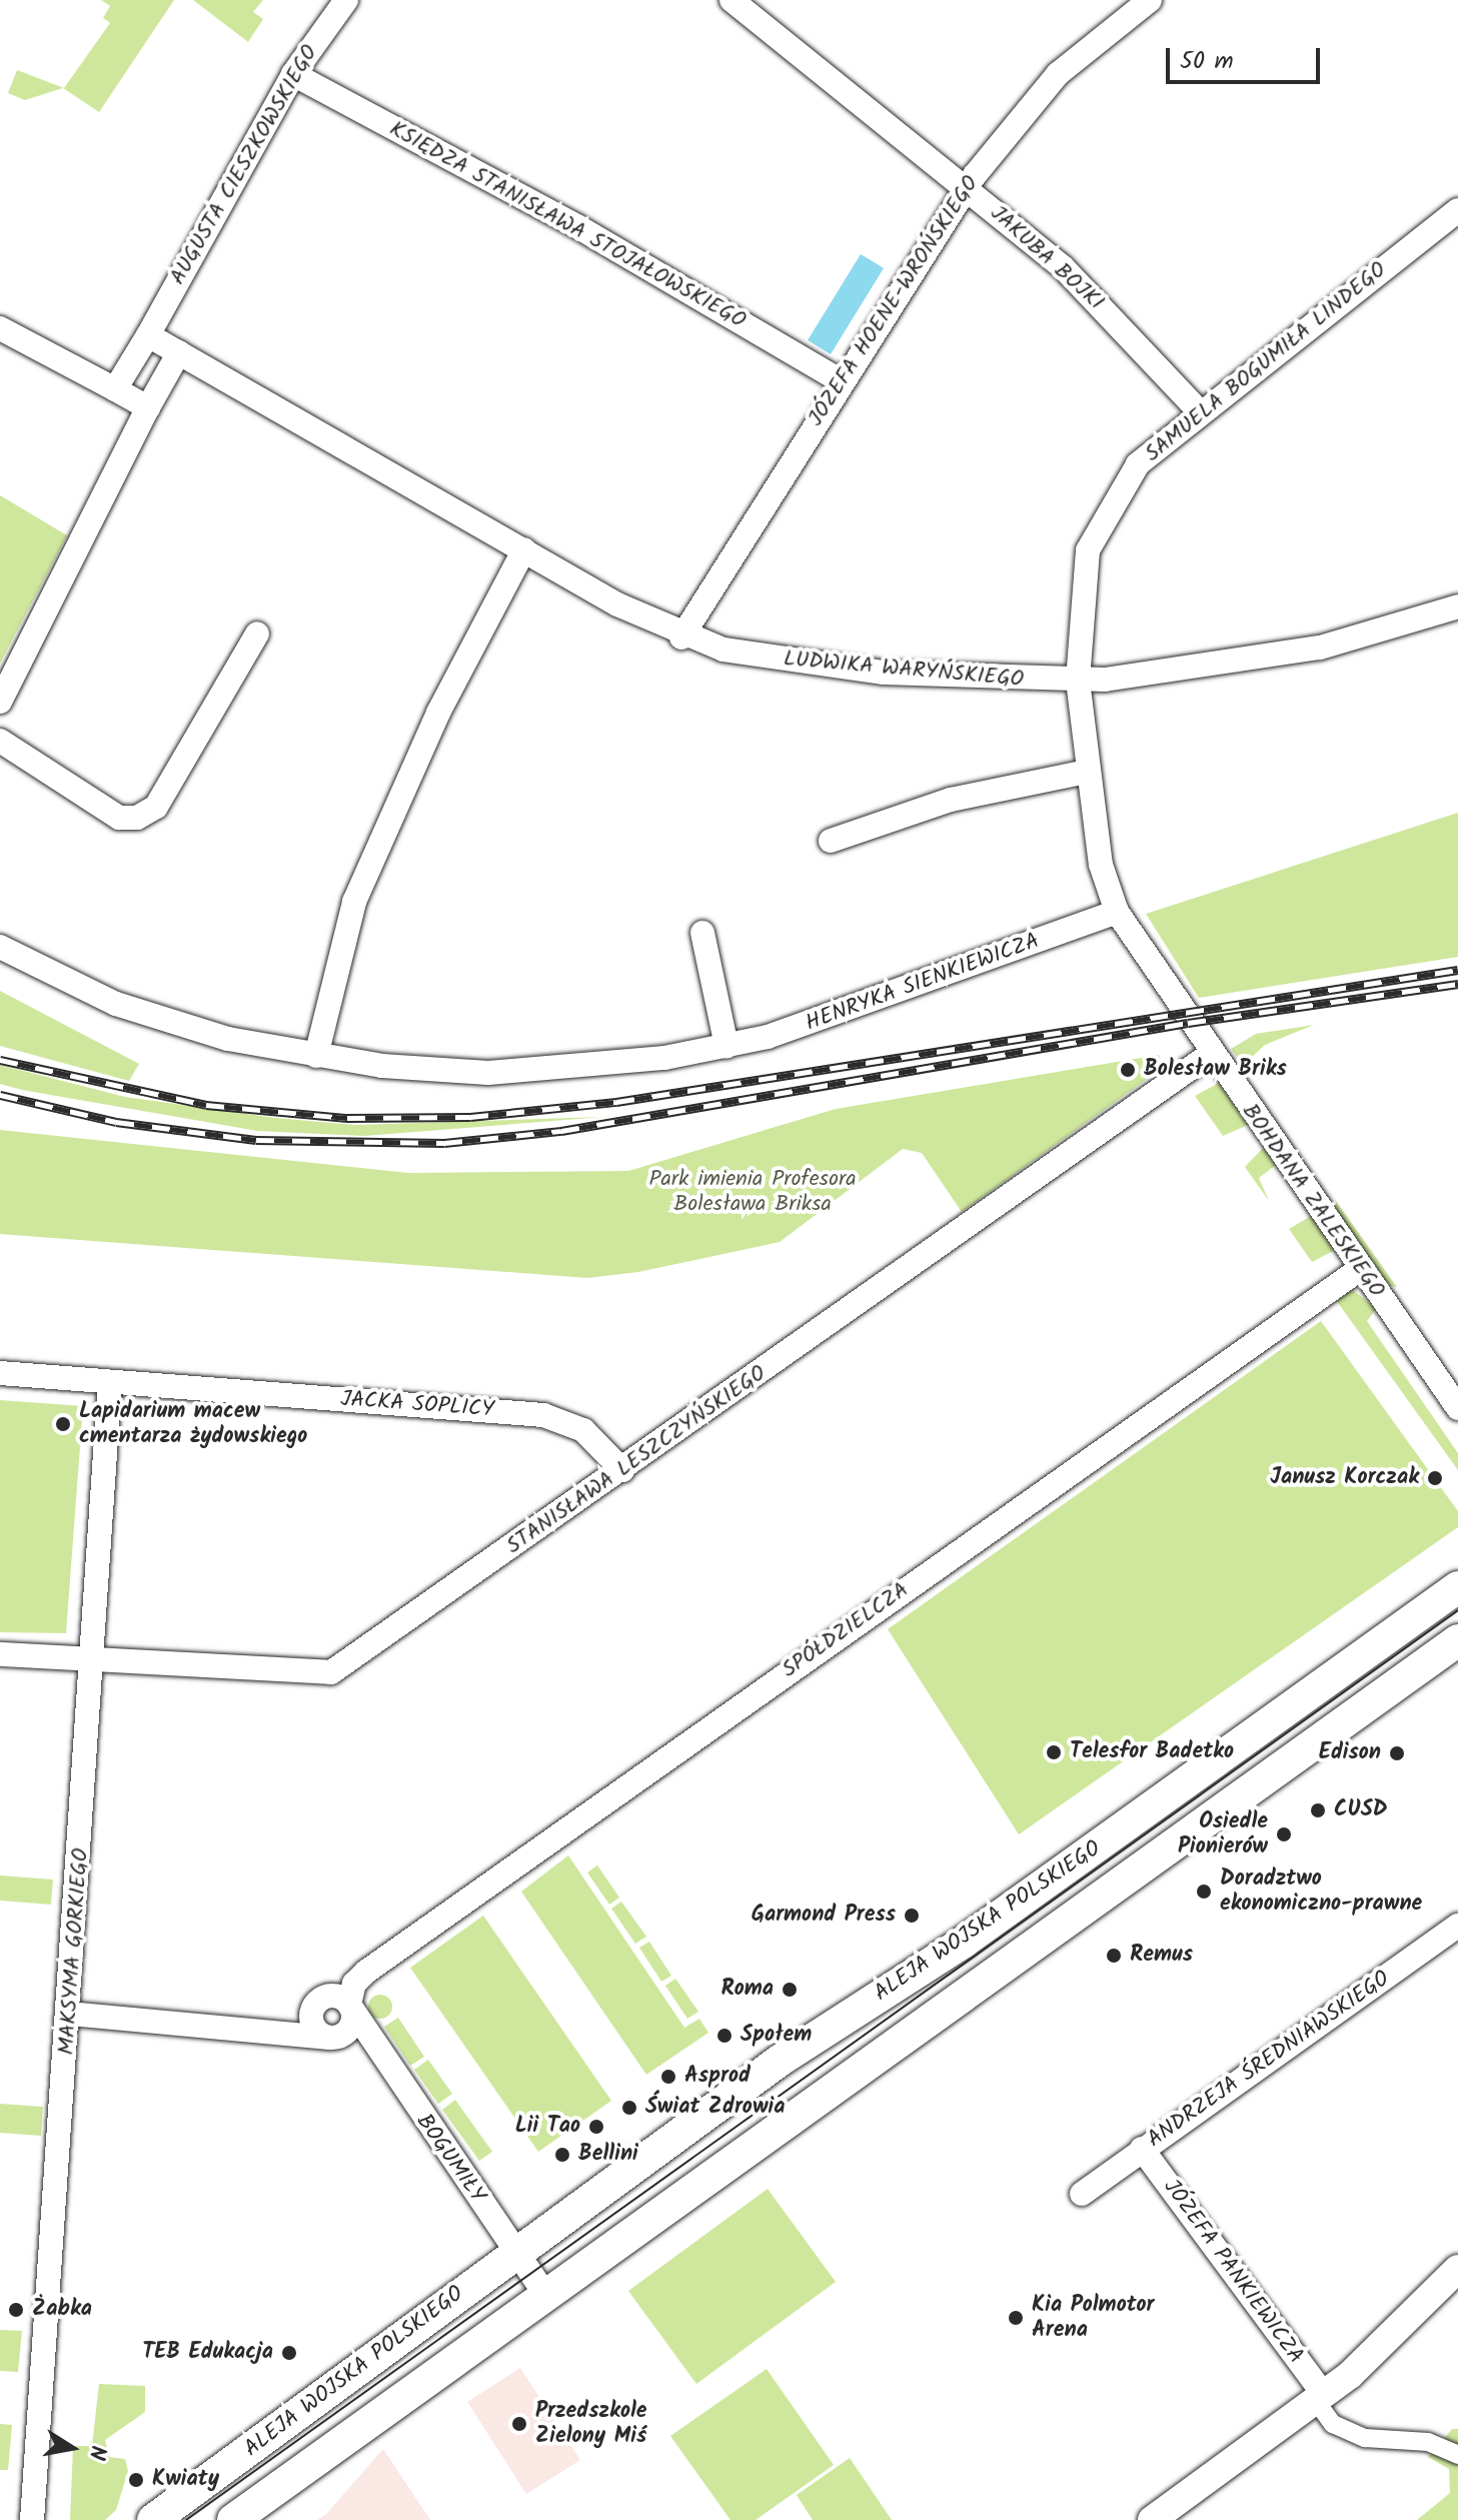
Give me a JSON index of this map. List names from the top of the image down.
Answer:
{
  "streets": {
    "main road": ["ALEJA WOJSKA POLSKIEGO"],
    "street": [
      "AUGUSTA CIESZKOWSKIEGO",
      "KSIĘDZA STANISŁAWA STOJAŁOWSKIEGO",
      "JAKUBA BOJKI",
      "JÓZEFA HOENE-WROŃSKIEGO",
      "SAMUELA BOGUMIŁA LINDEGO",
      "LUDWIKA WARYŃSKIEGO",
      "HENRYKA SIENKIEWICZA",
      "BOHDANA ZALESKIEGO",
      "JACKA SOPLICY",
      "STANISŁAWA LESZCZYŃSKIEGO",
      "SPÓŁDZIELCZA",
      "MAKSYMA GORKIEGO",
      "ANDRZEJA ŚREDNIAWSKIEGO",
      "BOGUMIŁY",
      "JÓZEFA PANKIEWICZA"
    ]
  },
  "crossings": [
    ["AUGUSTA CIESZKOWSKIEGO", "KSIĘDZA STANISŁAWA STOJAŁOWSKIEGO"],
    ["AUGUSTA CIESZKOWSKIEGO", "LUDWIKA WARYŃSKIEGO"],
    ["KSIĘDZA STANISŁAWA STOJAŁOWSKIEGO", "JÓZEFA HOENE-WROŃSKIEGO"],
    ["JAKUBA BOJKI", "JÓZEFA HOENE-WROŃSKIEGO"],
    ["JAKUBA BOJKI", "SAMUELA BOGUMIŁA LINDEGO"],
    ["JÓZEFA HOENE-WROŃSKIEGO", "LUDWIKA WARYŃSKIEGO"],
    ["SAMUELA BOGUMIŁA LINDEGO", "LUDWIKA WARYŃSKIEGO"],
    ["SAMUELA BOGUMIŁA LINDEGO", "HENRYKA SIENKIEWICZA"],
    ["SAMUELA BOGUMIŁA LINDEGO", "BOHDANA ZALESKIEGO"],
    ["HENRYKA SIENKIEWICZA", "BOHDANA ZALESKIEGO"],
    ["BOHDANA ZALESKIEGO", "STANISŁAWA LESZCZYŃSKIEGO"],
    ["BOHDANA ZALESKIEGO", "SPÓŁDZIELCZA"],
    ["JACKA SOPLICY", "STANISŁAWA LESZCZYŃSKIEGO"],
    ["JACKA SOPLICY", "MAKSYMA GORKIEGO"],
    ["STANISŁAWA LESZCZYŃSKIEGO", "MAKSYMA GORKIEGO"],
    ["SPÓŁDZIELCZA", "BOGUMIŁY"],
    ["ALEJA WOJSKA POLSKIEGO", "BOGUMIŁY"],
    ["MAKSYMA GORKIEGO", "BOGUMIŁY"],
    ["ANDRZEJA ŚREDNIAWSKIEGO", "JÓZEFA PANKIEWICZA"]
  ],
  "parks": ["Park imienia Profesora Bolesława Briksa"],
  "places": [
    "Bolesław Briks",
    "Lapidarium macew cmentarza żydowskiego",
    "Janusz Korczak",
    "Telesfor Badetko",
    "Edison",
    "CUSD",
    "Osiedle Pionierów",
    "Doradztwo ekonomiczno-prawne",
    "Garmond Press",
    "Remus",
    "Roma",
    "Społem",
    "Asprod",
    "Świat Zdrowia",
    "Lii Tao",
    "Bellini",
    "Żabka",
    "Kia Polmotor Arena",
    "TEB Edukacja",
    "Przedszkole Zielony Miś",
    "Kwiaty"
  ],
  "scale_bar": "50 m",
  "north": "right"
}
